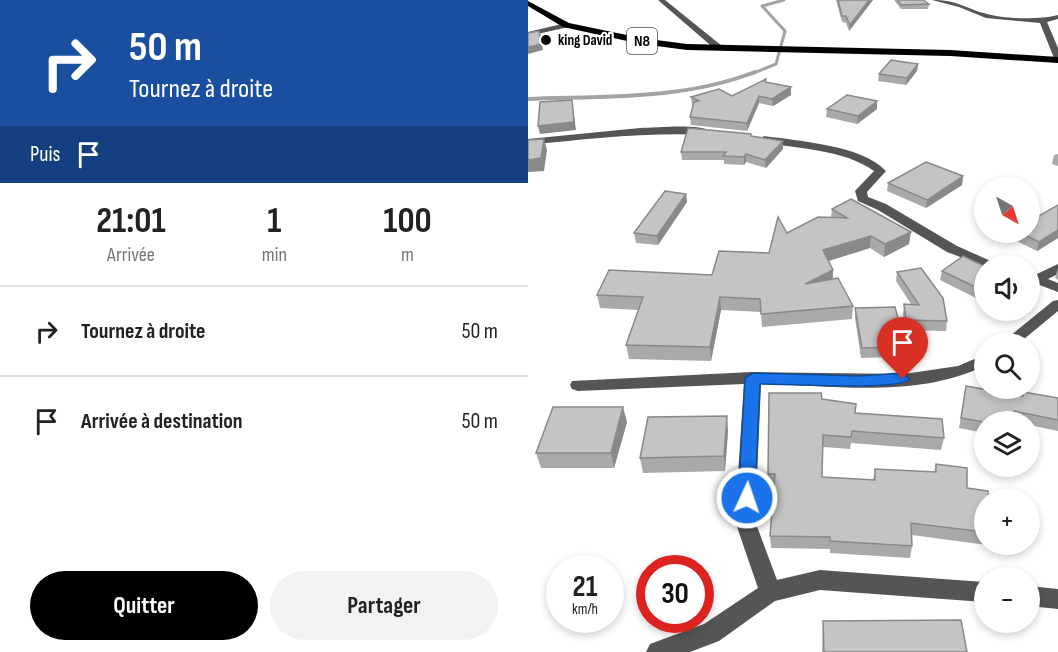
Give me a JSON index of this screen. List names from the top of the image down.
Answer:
{
  "streets": {
    "highway": ["N8"]
  },
  "places": ["king David"],
  "north": "bottom right",
  "page": {
    "turn": ["50 m", "Tournez à droite"],
    "then": "Puis",
    "map_buttons": ["+", "−"],
    "eta": [
      "21:01",
      "Arrivée",
      "1",
      "min",
      "100",
      "m"
    ],
    "list": [
      {
        "name": "Tournez à droite",
        "value": "50 m"
      },
      {
        "name": "Arrivée à destination",
        "value": "50 m"
      }
    ],
    "speed": "21 km/h",
    "limit": "30",
    "buttons": ["Quitter", "Partager"]
  }
}
